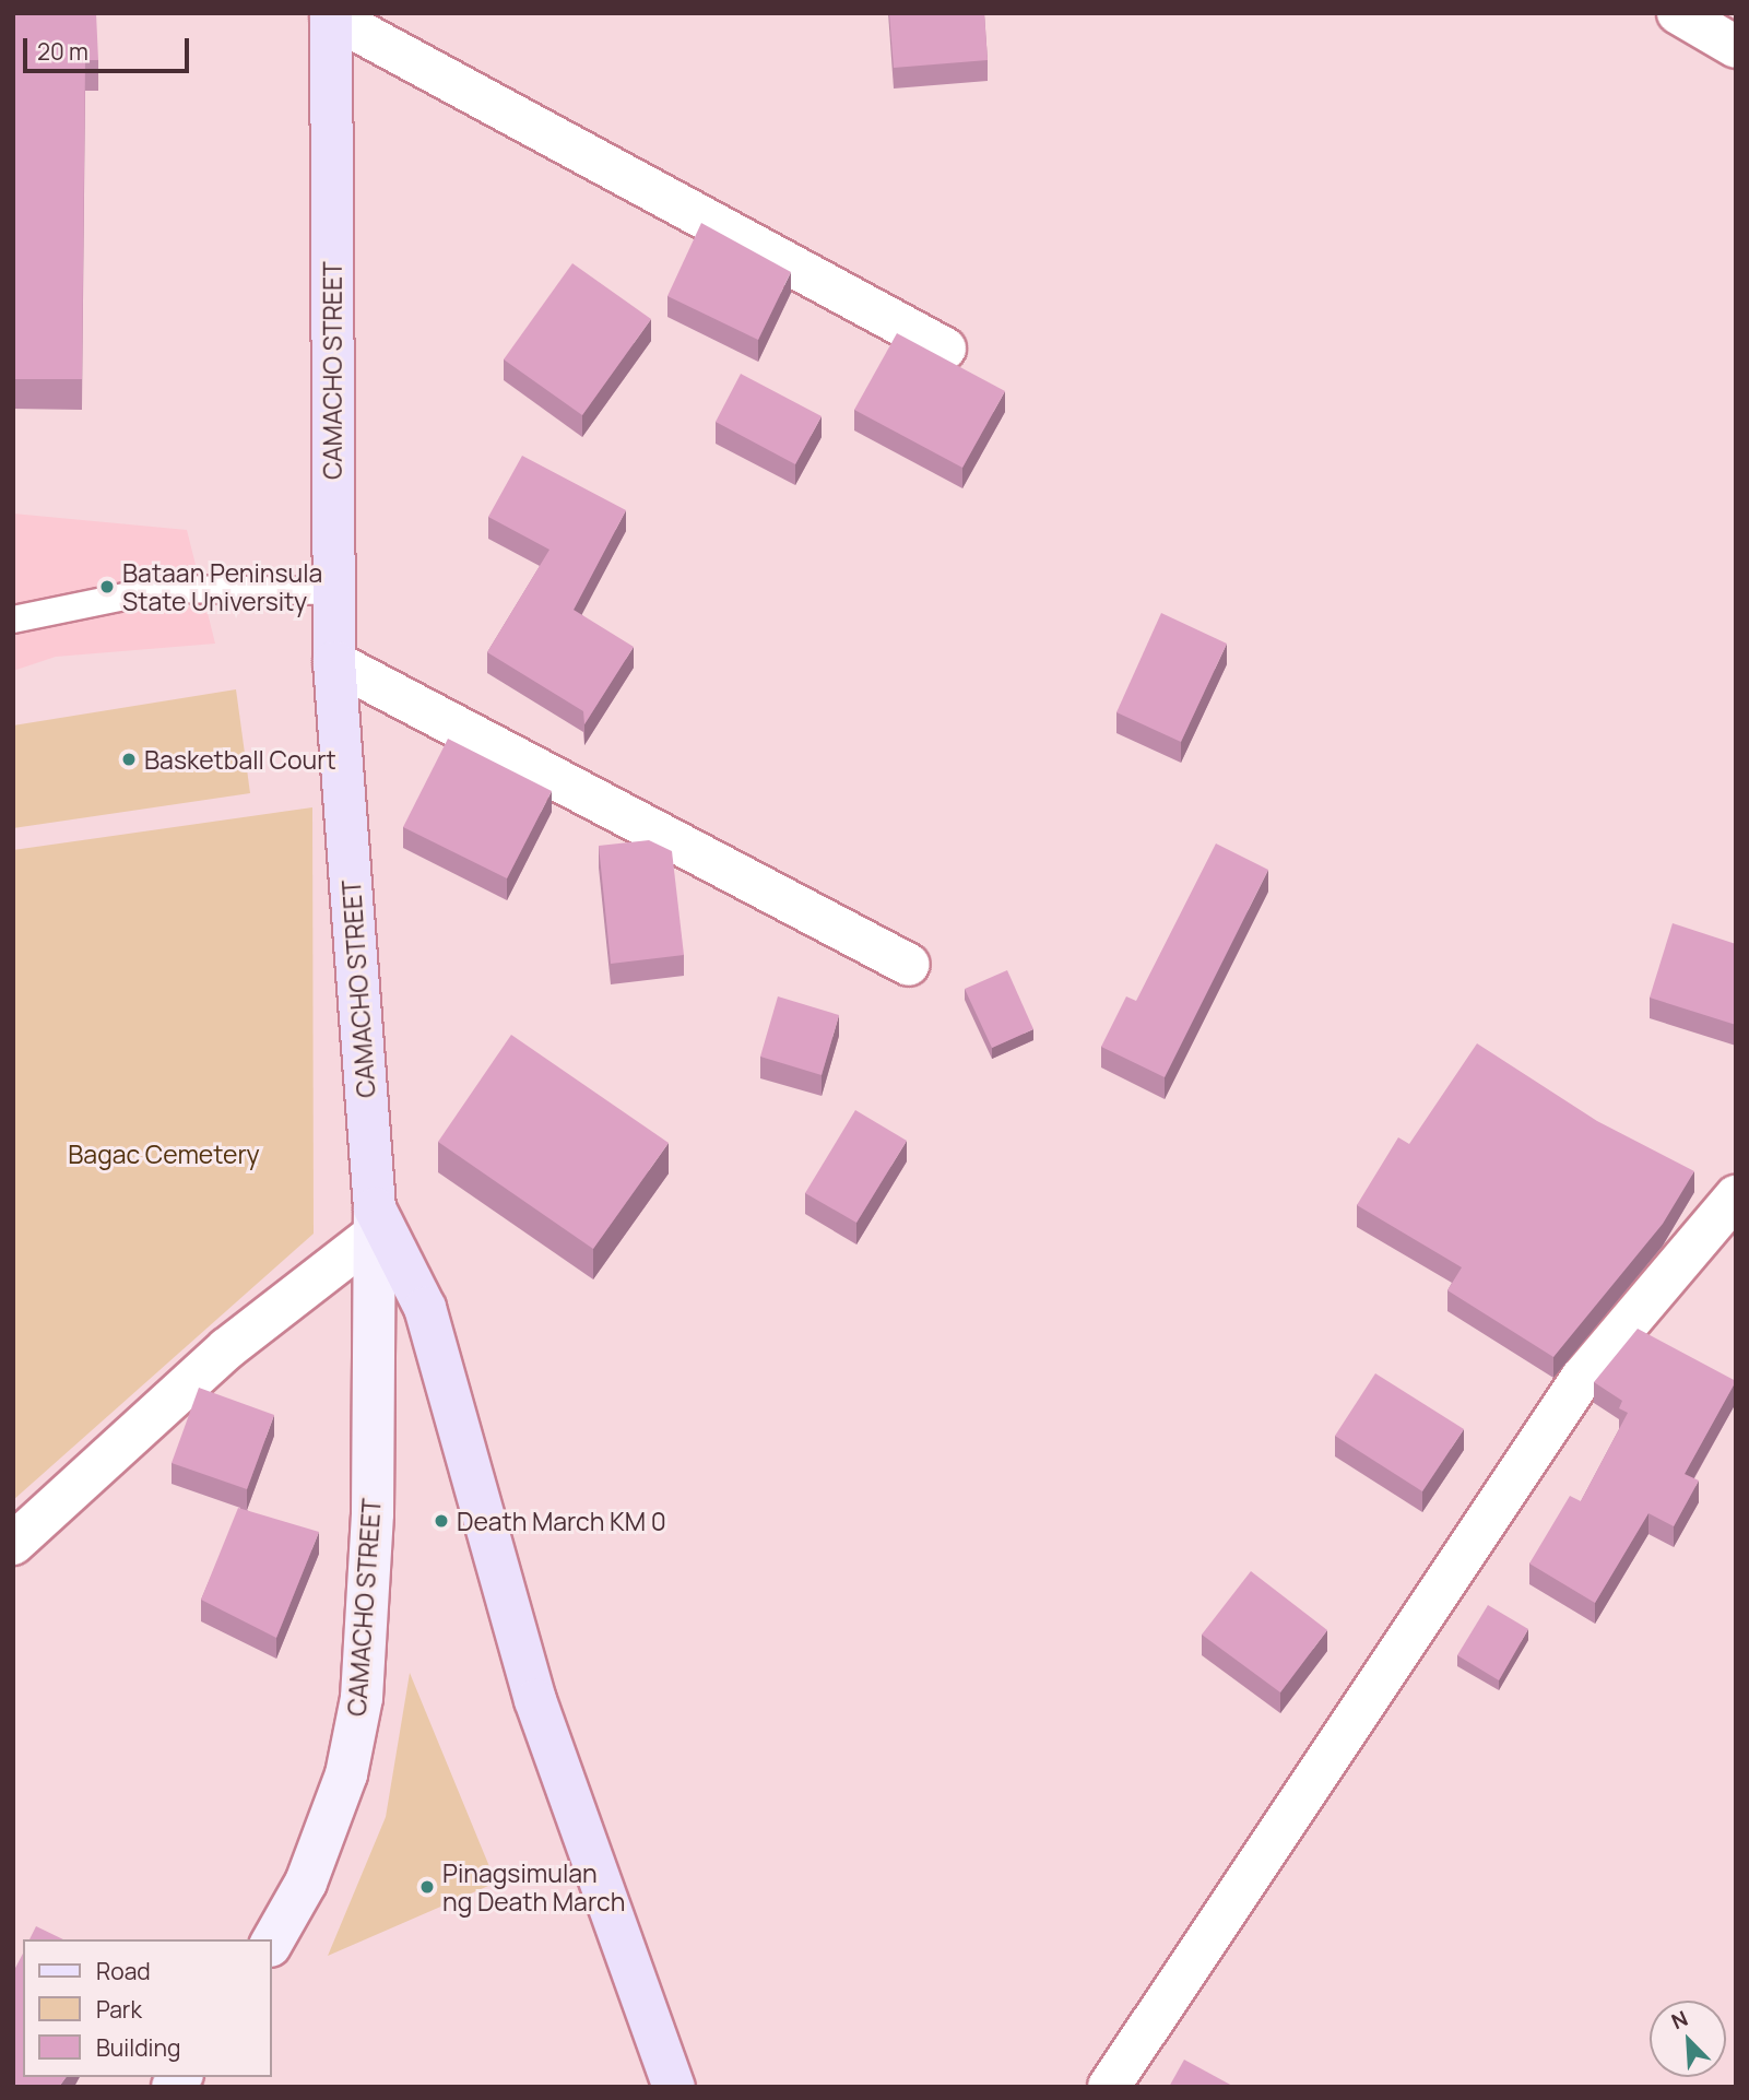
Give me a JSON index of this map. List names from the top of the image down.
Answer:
{
  "streets": {
    "main road": ["CAMACHO STREET"]
  },
  "parks": ["Bagac Cemetery"],
  "places": [
    "Bataan Peninsula State University",
    "Basketball Court",
    "Death March KM 0",
    "Pinagsimulan ng Death March"
  ],
  "legend": ["Road", "Park", "Building"],
  "scale_bar": "20 m",
  "north": "top left"
}
